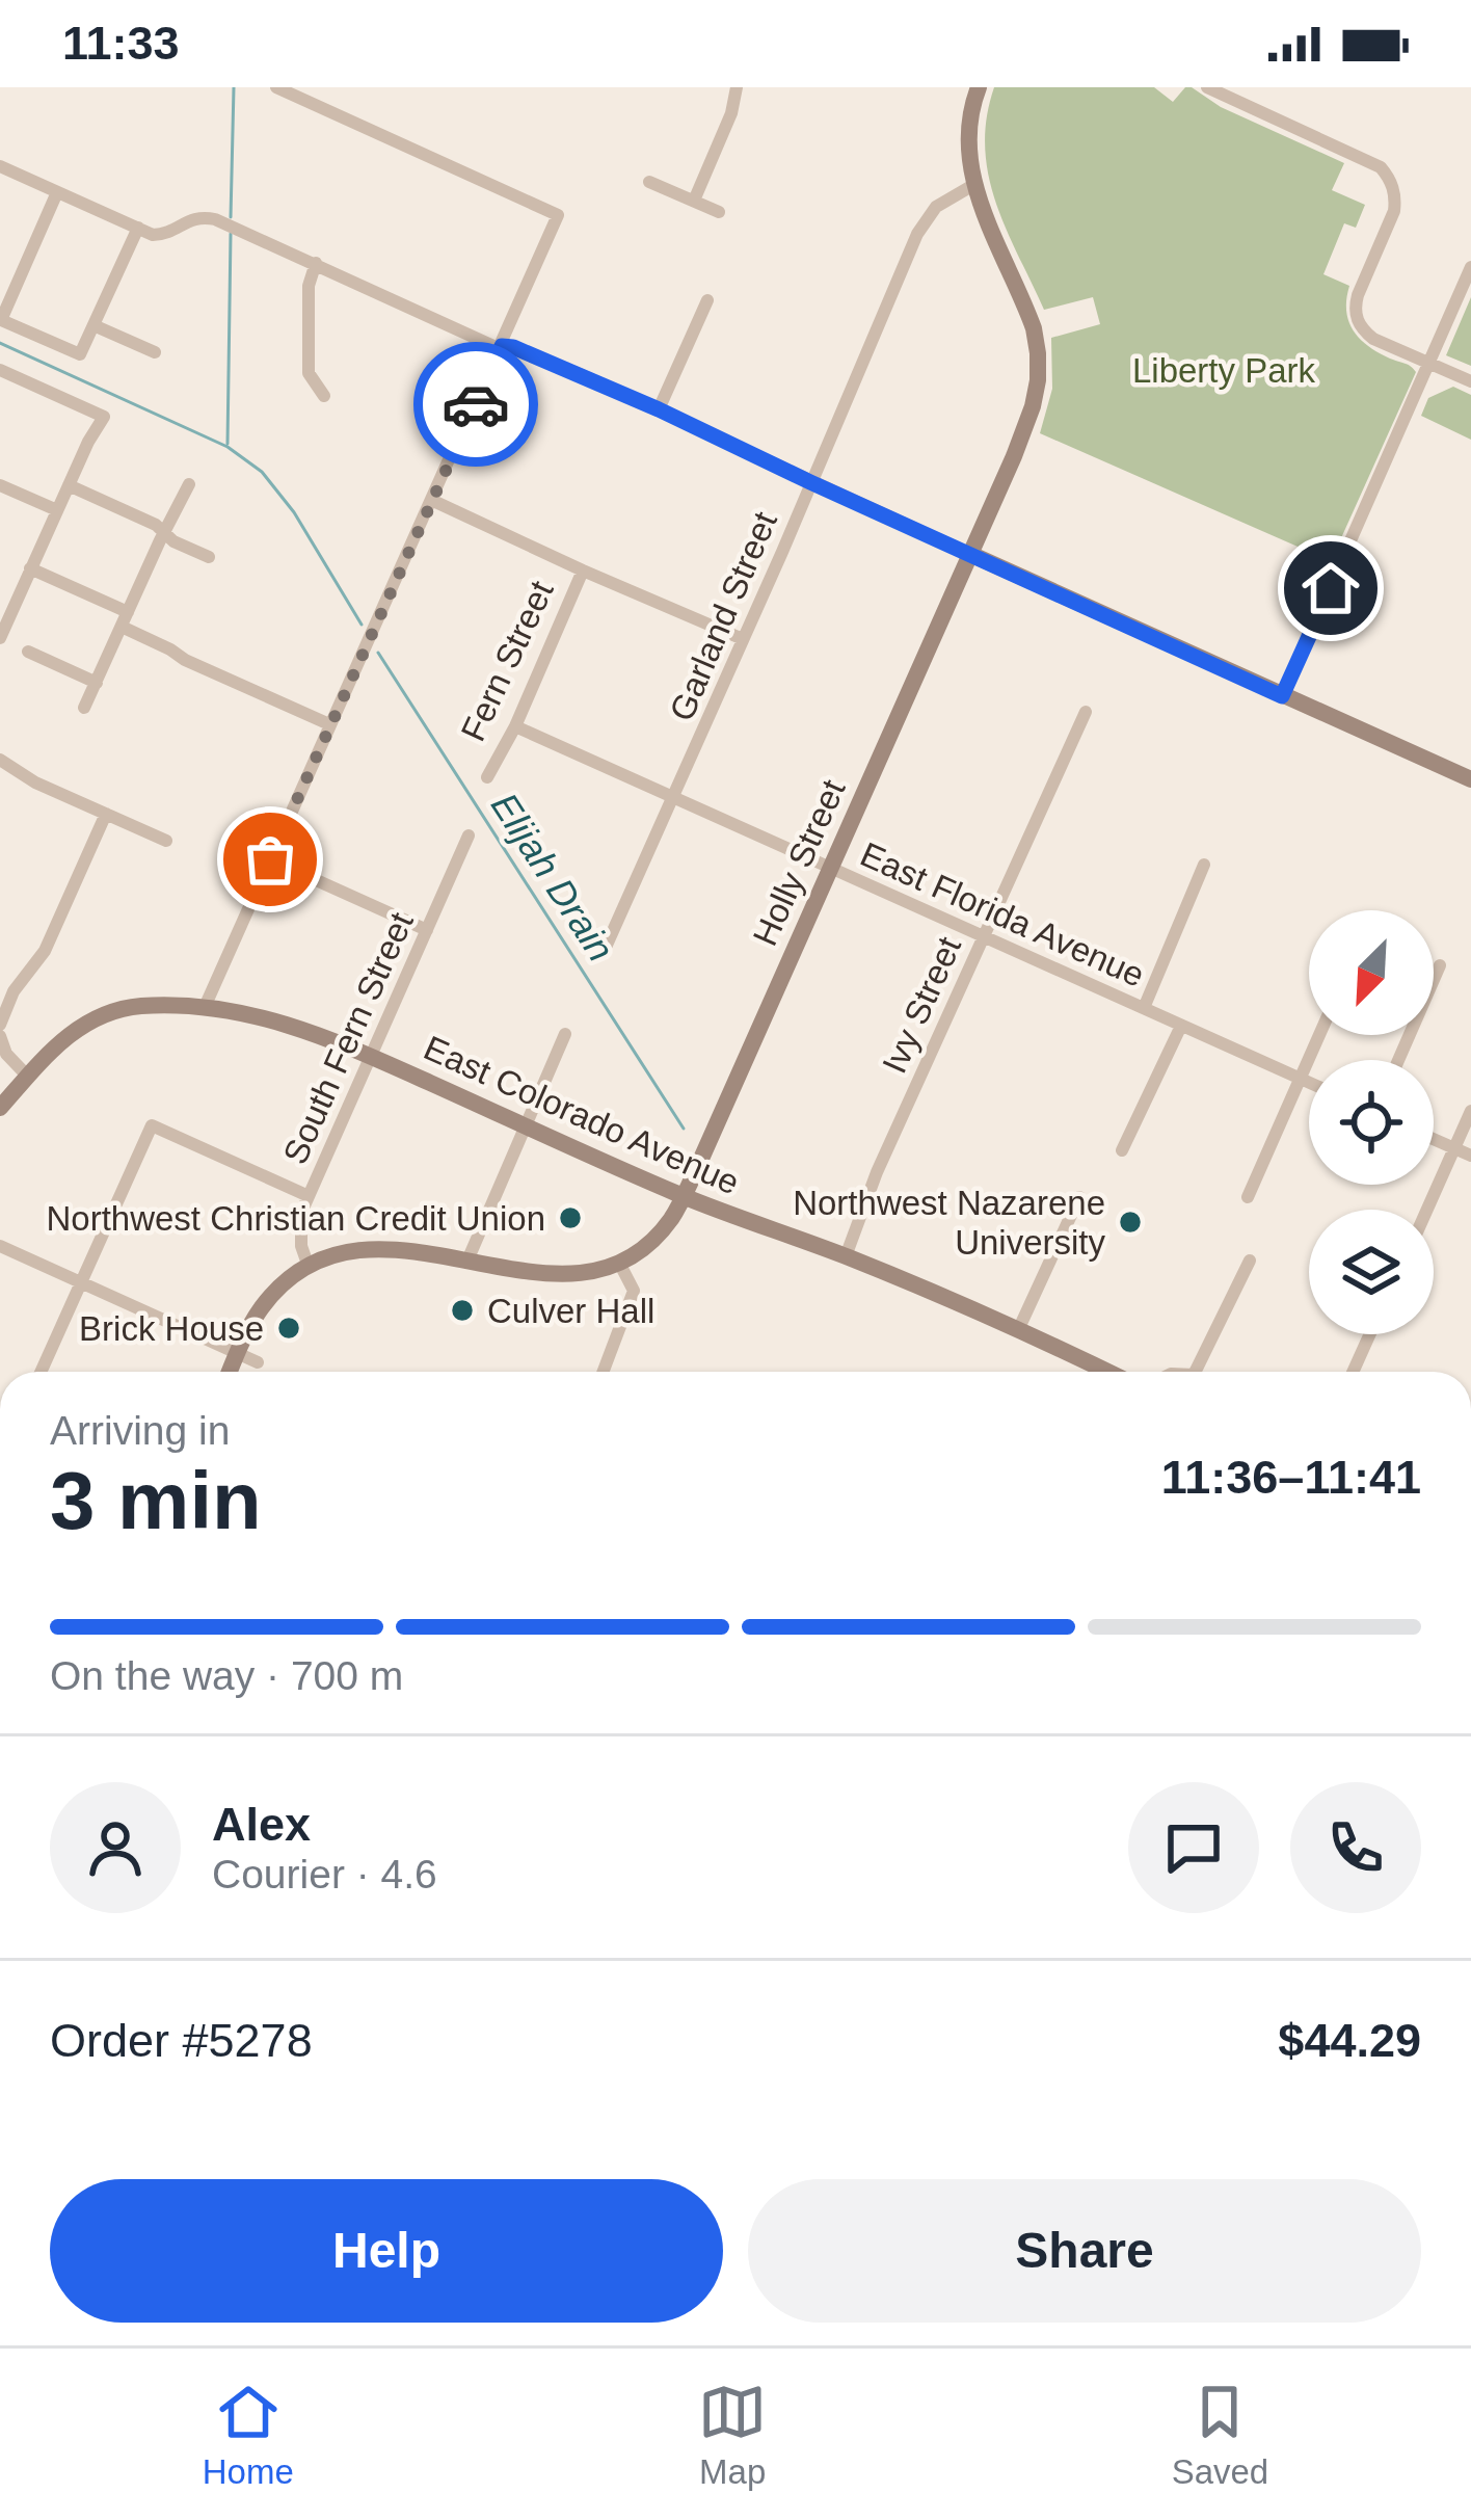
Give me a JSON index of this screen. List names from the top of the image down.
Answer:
{
  "streets": {
    "street": [
      "Garland Street",
      "Fern Street",
      "Holly Street",
      "East Florida Avenue",
      "Ivy Street",
      "South Fern Street",
      "East Colorado Avenue"
    ]
  },
  "crossings": [
    ["Garland Street", "Holly Street"],
    ["Garland Street", "East Florida Avenue"],
    ["Fern Street", "East Florida Avenue"],
    ["Holly Street", "East Florida Avenue"],
    ["Holly Street", "East Colorado Avenue"],
    ["East Florida Avenue", "Ivy Street"],
    ["Ivy Street", "East Colorado Avenue"],
    ["South Fern Street", "East Colorado Avenue"]
  ],
  "water": ["Elijah Drain"],
  "parks": ["Liberty Park"],
  "places": [
    "Northwest Christian Credit Union",
    "Northwest Nazarene University",
    "Culver Hall",
    "Brick House"
  ],
  "north": "bottom left",
  "page": {
    "status": "11:33",
    "heading": ["3 min", "Arriving in", "11:36–11:41"],
    "panel": [
      "Alex",
      "Courier · 4.6",
      "Order #5278",
      "$44.29"
    ],
    "bar": "On the way · 700 m",
    "buttons": ["Help", "Share"],
    "tabs": ["Home", "Map", "Saved"]
  }
}
